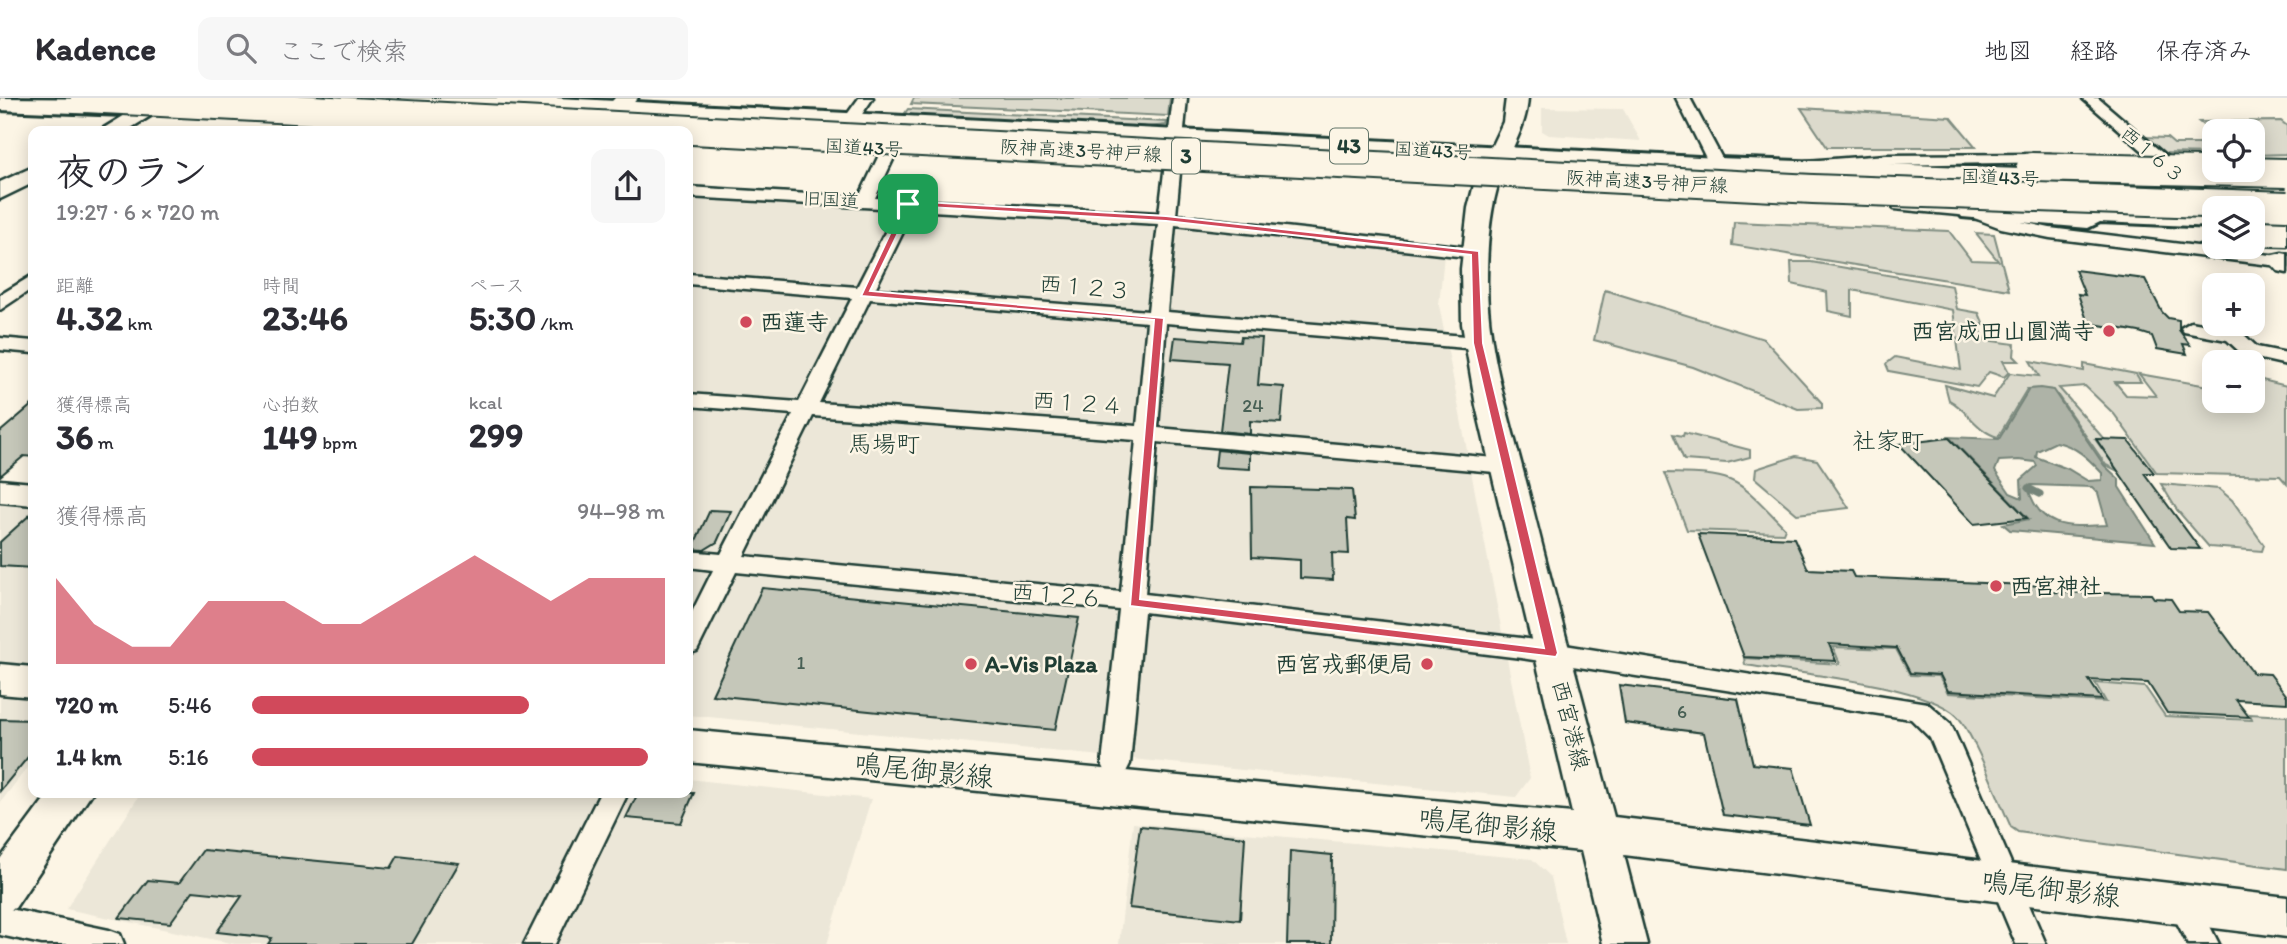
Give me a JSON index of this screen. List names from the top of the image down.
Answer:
{
  "streets": {
    "highway": [
      "43",
      "国道43号",
      "阪神高速3号神戸線",
      "3"
    ],
    "street": [
      "西１６３",
      "旧国道",
      "西１２３",
      "西１２４",
      "西１２６",
      "西宮港線",
      "鳴尾御影線"
    ]
  },
  "crossings": [
    ["国道43号", "西１６３"],
    ["国道43号", "西宮港線"],
    ["旧国道", "西宮港線"],
    ["西１２３", "西宮港線"],
    ["西１２４", "西宮港線"],
    ["西１２６", "西宮港線"],
    ["西１２６", "鳴尾御影線"],
    ["西宮港線", "鳴尾御影線"]
  ],
  "districts": ["社家町", "馬場町"],
  "places": [
    "西蓮寺",
    "西宮成田山圓満寺",
    "西宮神社",
    "A-Vis Plaza",
    "西宮戎郵便局"
  ],
  "house_numbers": ["24", "1", "6"],
  "page": {
    "header": "Kadence",
    "search": "ここで検索",
    "nav": ["地図", "経路", "保存済み"],
    "map_buttons": ["+", "−"],
    "heading": ["夜のラン", "19:27 · 6 × 720 m"],
    "stats": [
      ["距離", "4.32 km"],
      ["時間", "23:46"],
      ["ペース", "5:30 /km"],
      ["獲得標高", "36 m"],
      ["心拍数", "149 bpm"],
      ["kcal", "299"]
    ],
    "chart": ["獲得標高", "94–98 m"],
    "list": [
      {
        "name": "720 m",
        "note": "5:46"
      },
      {
        "name": "1.4 km",
        "note": "5:16"
      }
    ]
  }
}
